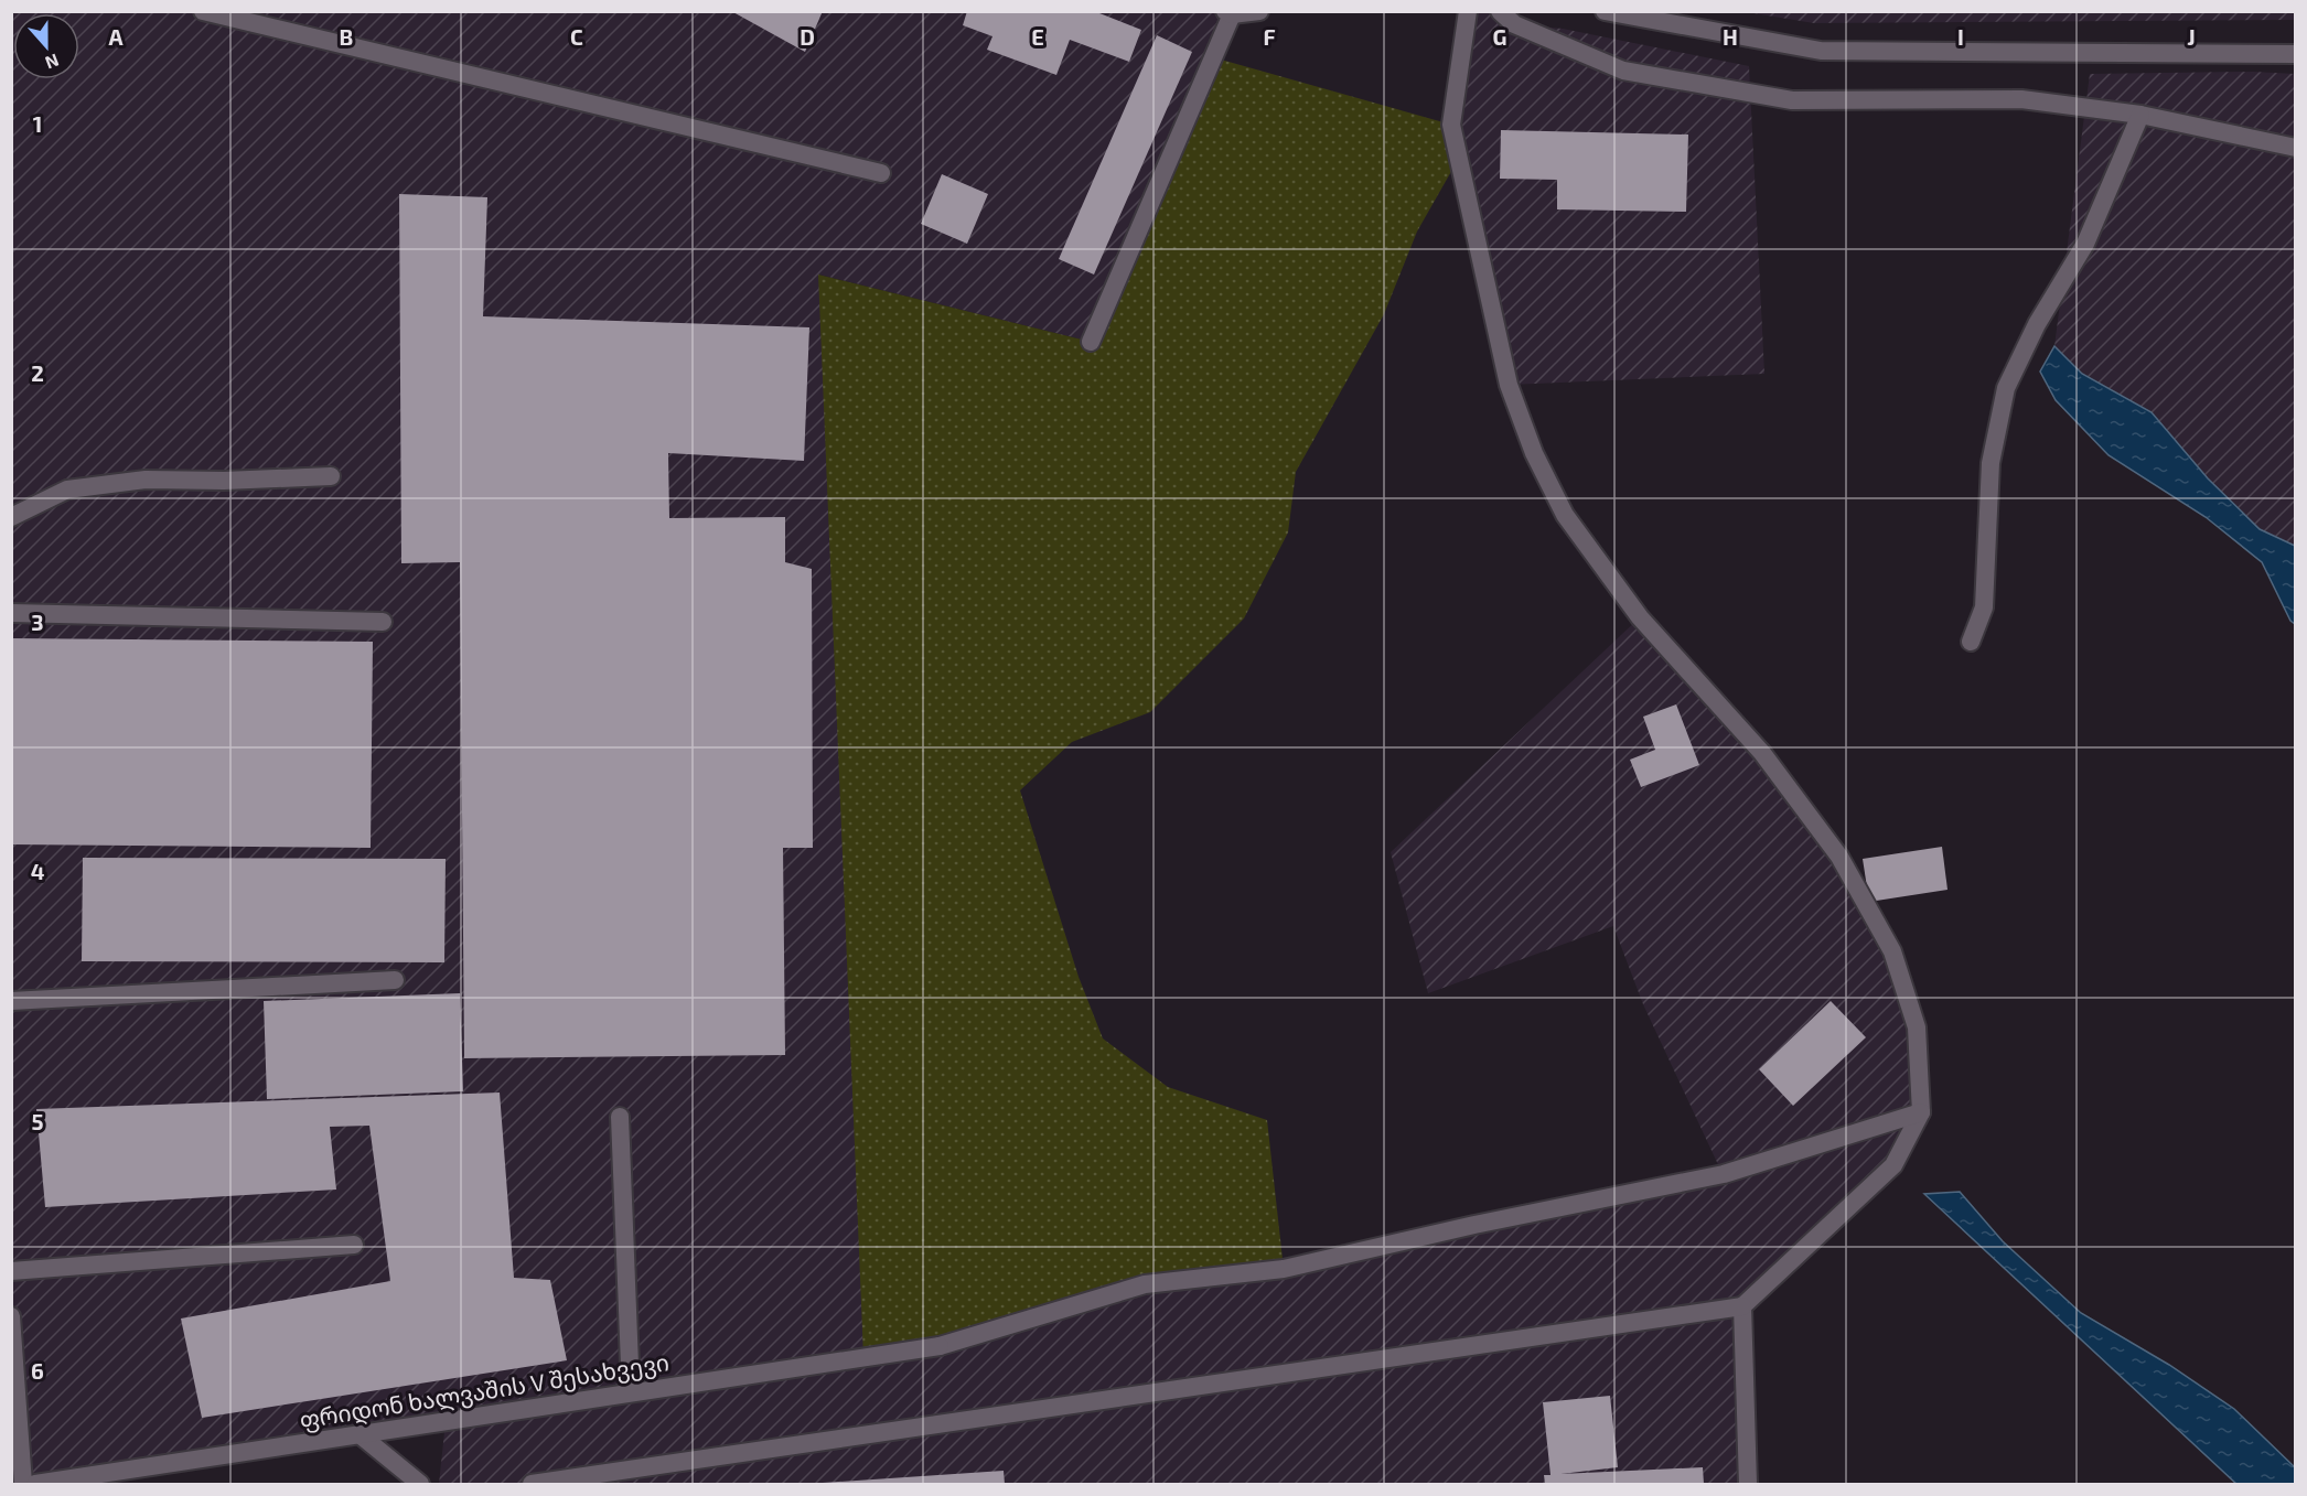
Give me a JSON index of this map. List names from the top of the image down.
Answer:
{
  "streets": {
    "street": ["ფრიდონ ხალვაშის V შესახვევი"]
  },
  "north": "bottom",
  "grid": {
    "columns": [
      "A",
      "B",
      "C",
      "D",
      "E",
      "F",
      "G",
      "H",
      "I",
      "J"
    ],
    "rows": [
      "1",
      "2",
      "3",
      "4",
      "5",
      "6"
    ]
  }
}
